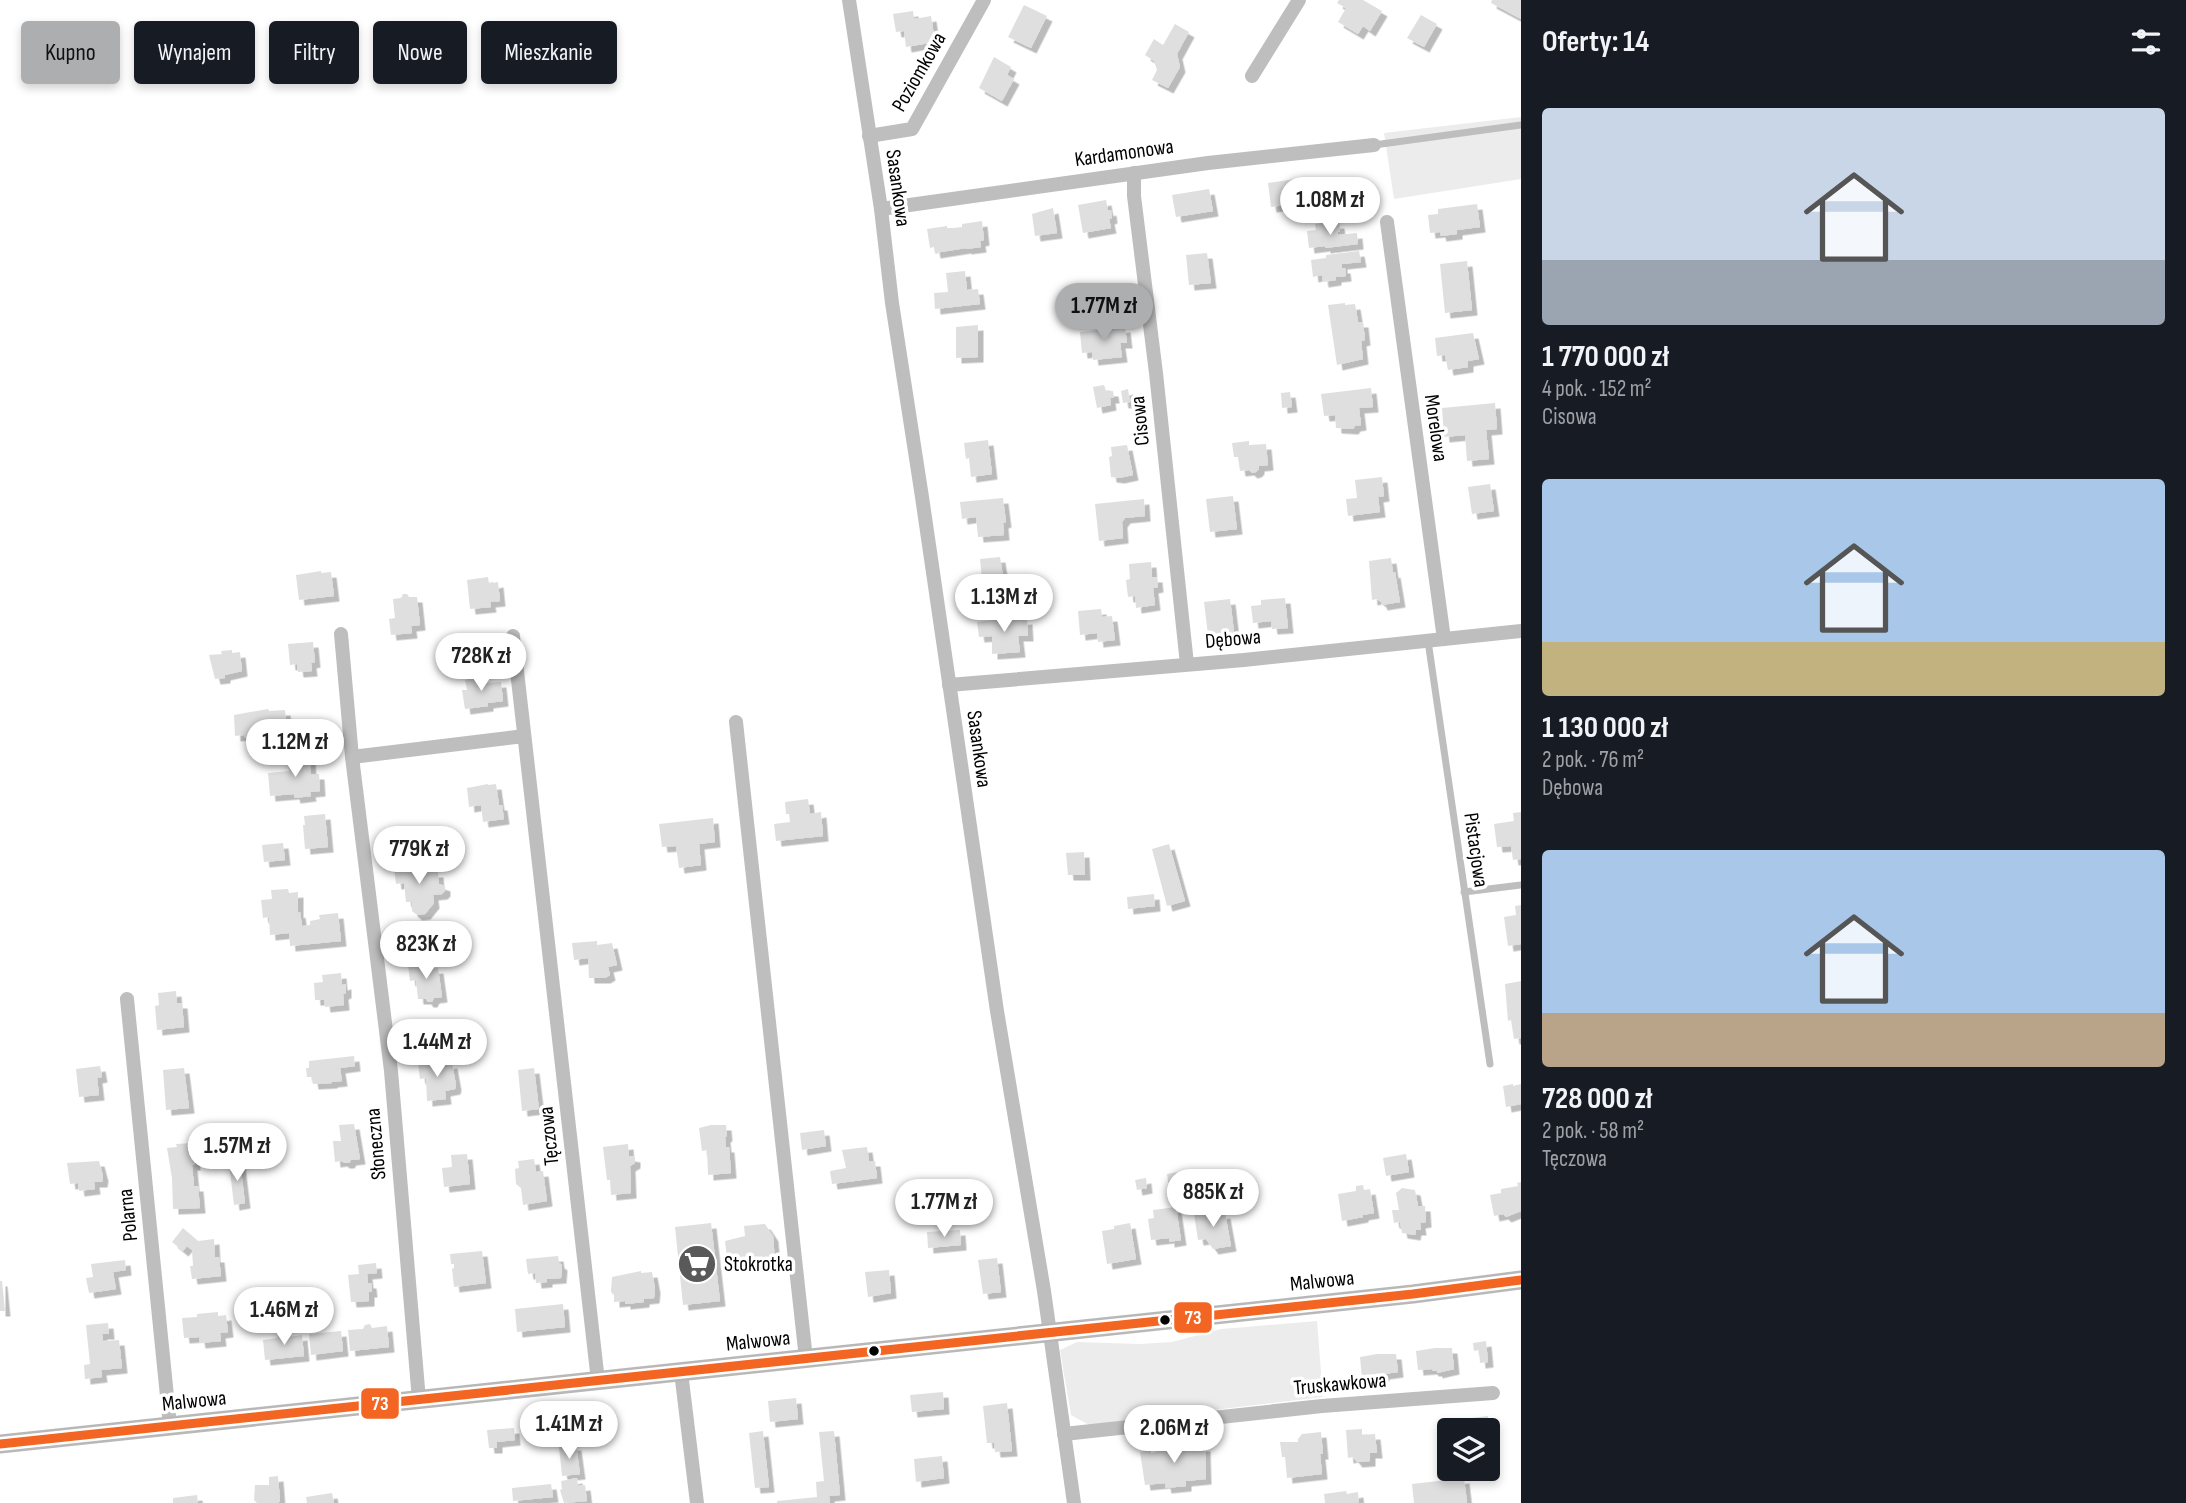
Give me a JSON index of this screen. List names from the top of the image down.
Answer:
{
  "streets": {
    "street": [
      "Poziomkowa",
      "Kardamonowa",
      "Sasankowa",
      "Cisowa",
      "Morelowa",
      "Dębowa",
      "Tęczowa",
      "Słoneczna",
      "Polarna",
      "Malwowa",
      "Truskawkowa"
    ],
    "lane": ["Pistacjowa"]
  },
  "crossings": [
    ["Poziomkowa", "Sasankowa"],
    ["Kardamonowa", "Sasankowa"],
    ["Kardamonowa", "Cisowa"],
    ["Sasankowa", "Dębowa"],
    ["Sasankowa", "Malwowa"],
    ["Sasankowa", "Truskawkowa"],
    ["Cisowa", "Dębowa"],
    ["Morelowa", "Dębowa"],
    ["Dębowa", "Pistacjowa"],
    ["Tęczowa", "Malwowa"],
    ["Słoneczna", "Malwowa"],
    ["Polarna", "Malwowa"]
  ],
  "places": {
    "supermarket": ["Stokrotka"]
  },
  "lines": ["transit line 73"],
  "page": {
    "heading": "Oferty: 14",
    "chip": [
      "Kupno",
      "Wynajem",
      "Filtry",
      "Nowe",
      "Mieszkanie"
    ],
    "list": [
      {
        "name": "1 770 000 zł",
        "note": "4 pok. · 152 m² · Cisowa"
      },
      {
        "name": "1 130 000 zł",
        "note": "2 pok. · 76 m² · Dębowa"
      },
      {
        "name": "728 000 zł",
        "note": "2 pok. · 58 m² · Tęczowa"
      }
    ],
    "price": [
      "1.08M zł",
      "1.77M zł",
      "1.13M zł",
      "728K zł",
      "1.12M zł",
      "779K zł",
      "823K zł",
      "1.44M zł",
      "1.57M zł",
      "885K zł",
      "1.77M zł",
      "1.46M zł",
      "1.41M zł",
      "2.06M zł"
    ]
  }
}
